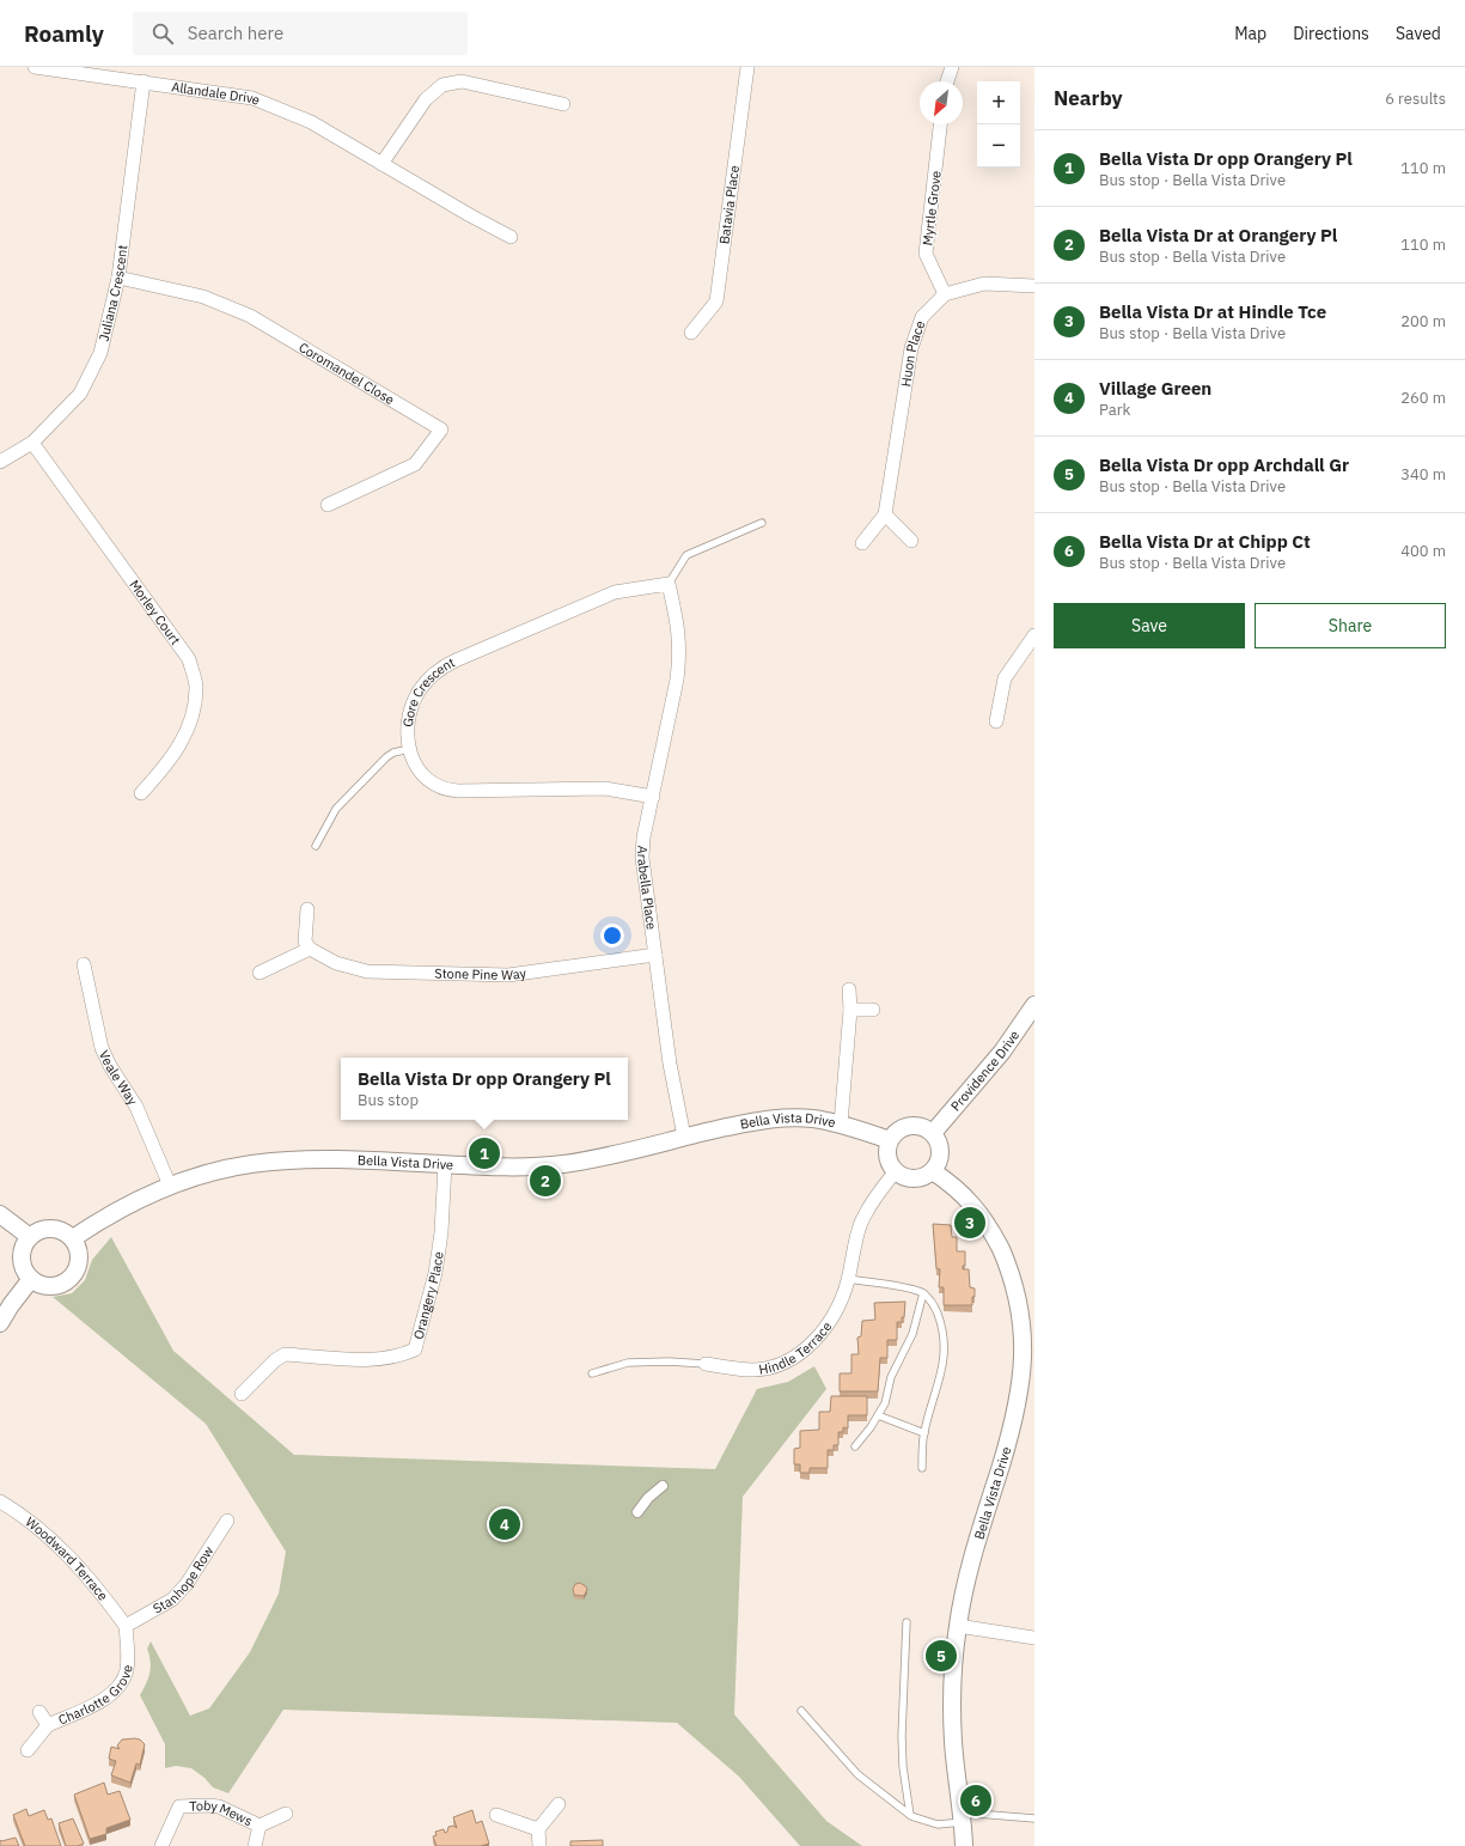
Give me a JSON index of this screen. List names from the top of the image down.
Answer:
{
  "streets": {
    "street": [
      "Allandale Drive",
      "Batavia Place",
      "Myrtle Grove",
      "Juliana Crescent",
      "Huon Place",
      "Coromandel Close",
      "Morley Court",
      "Gore Crescent",
      "Arabella Place",
      "Stone Pine Way",
      "Providence Drive",
      "Veale Way",
      "Bella Vista Drive",
      "Orangery Place",
      "Hindle Terrace",
      "Woodward Terrace",
      "Stanhope Row",
      "Charlotte Grove",
      "Toby Mews"
    ]
  },
  "crossings": [
    ["Allandale Drive", "Juliana Crescent"],
    ["Myrtle Grove", "Huon Place"],
    ["Juliana Crescent", "Coromandel Close"],
    ["Juliana Crescent", "Morley Court"],
    ["Gore Crescent", "Arabella Place"],
    ["Arabella Place", "Stone Pine Way"],
    ["Arabella Place", "Bella Vista Drive"],
    ["Providence Drive", "Bella Vista Drive"],
    ["Providence Drive", "Hindle Terrace"],
    ["Veale Way", "Bella Vista Drive"],
    ["Bella Vista Drive", "Orangery Place"],
    ["Bella Vista Drive", "Hindle Terrace"],
    ["Woodward Terrace", "Stanhope Row"],
    ["Woodward Terrace", "Charlotte Grove"],
    ["Stanhope Row", "Charlotte Grove"]
  ],
  "north": "bottom left",
  "page": {
    "header": "Roamly",
    "search": "Search here",
    "nav": ["Map", "Directions", "Saved"],
    "heading": ["Nearby", "6 results"],
    "map_buttons": ["+", "−"],
    "list": [
      {
        "mark": "1",
        "name": "Bella Vista Dr opp Orangery Pl",
        "note": "Bus stop · Bella Vista Drive",
        "value": "110 m"
      },
      {
        "mark": "2",
        "name": "Bella Vista Dr at Orangery Pl",
        "note": "Bus stop · Bella Vista Drive",
        "value": "110 m"
      },
      {
        "mark": "3",
        "name": "Bella Vista Dr at Hindle Tce",
        "note": "Bus stop · Bella Vista Drive",
        "value": "200 m"
      },
      {
        "mark": "4",
        "name": "Village Green",
        "note": "Park",
        "value": "260 m"
      },
      {
        "mark": "5",
        "name": "Bella Vista Dr opp Archdall Gr",
        "note": "Bus stop · Bella Vista Drive",
        "value": "340 m"
      },
      {
        "mark": "6",
        "name": "Bella Vista Dr at Chipp Ct",
        "note": "Bus stop · Bella Vista Drive",
        "value": "400 m"
      }
    ],
    "buttons": ["Save", "Share"],
    "popup": ["Bella Vista Dr opp Orangery Pl", "Bus stop"],
    "pins": [
      "1",
      "2",
      "3",
      "4",
      "5",
      "6"
    ]
  }
}
